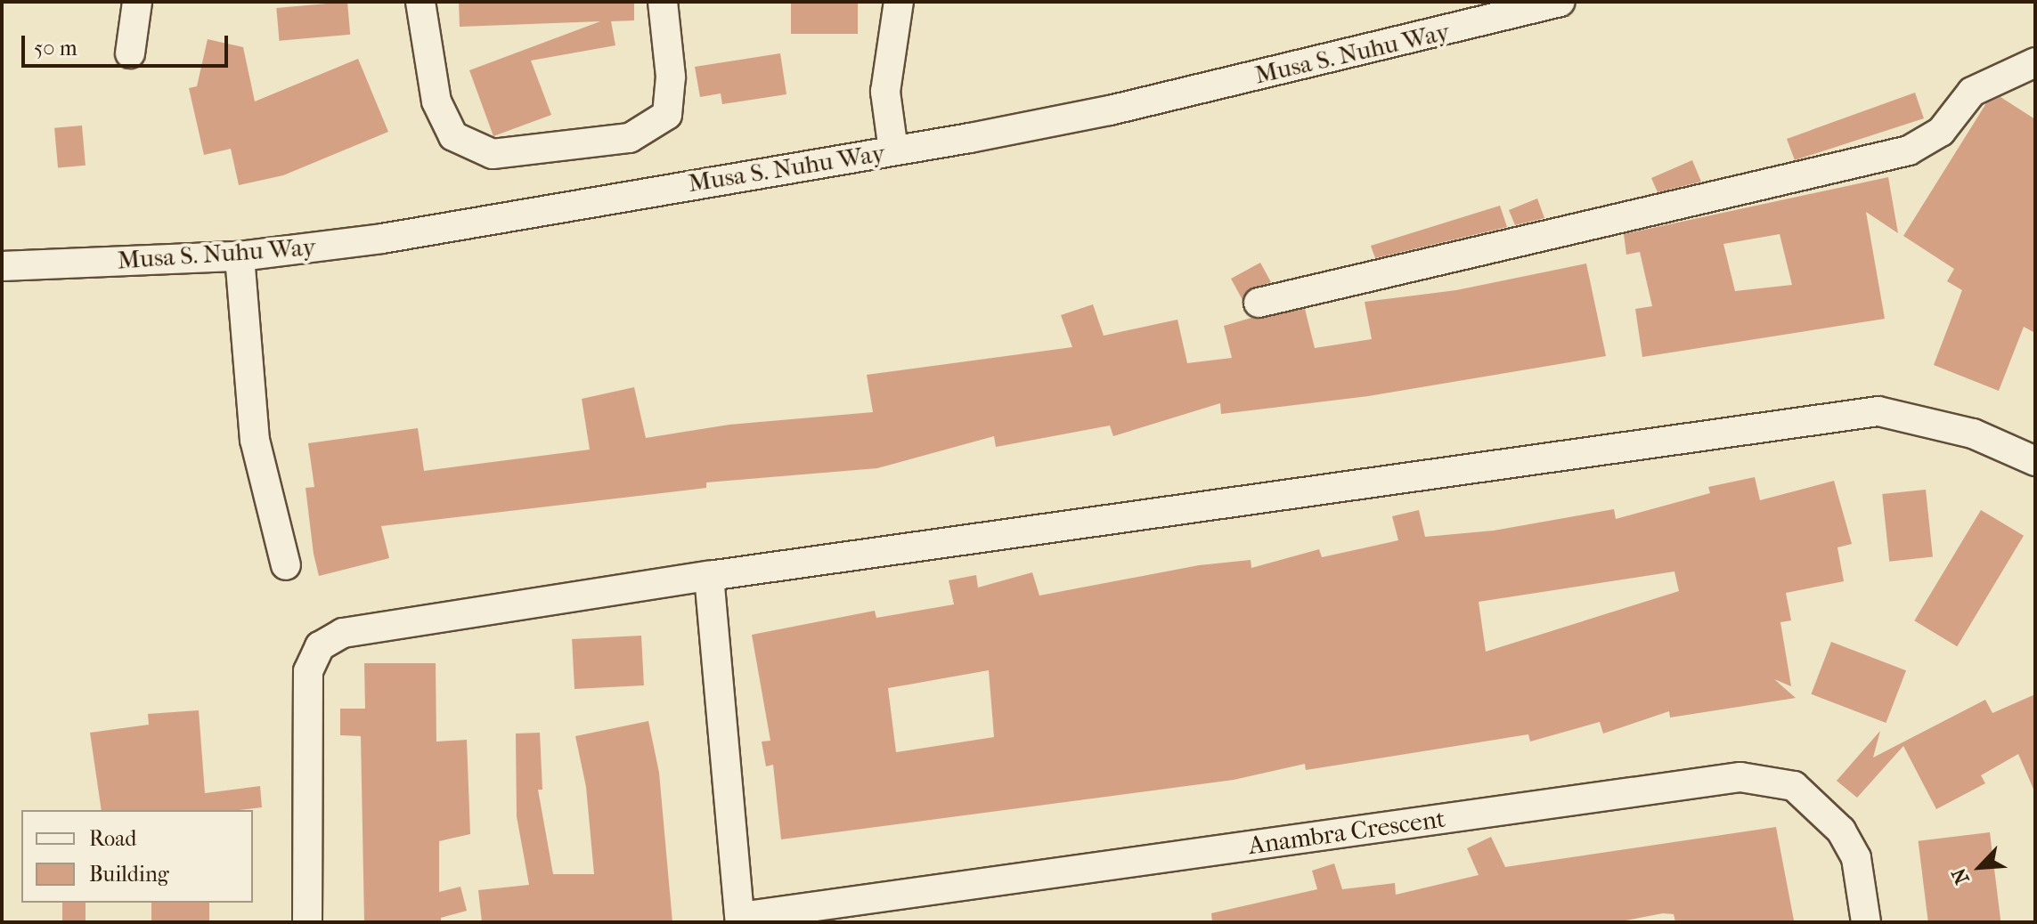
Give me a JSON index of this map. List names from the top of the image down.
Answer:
{
  "streets": {
    "street": ["Musa S. Nuhu Way", "Anambra Crescent"]
  },
  "legend": ["Road", "Building"],
  "scale_bar": "50 m",
  "north": "bottom left"
}
